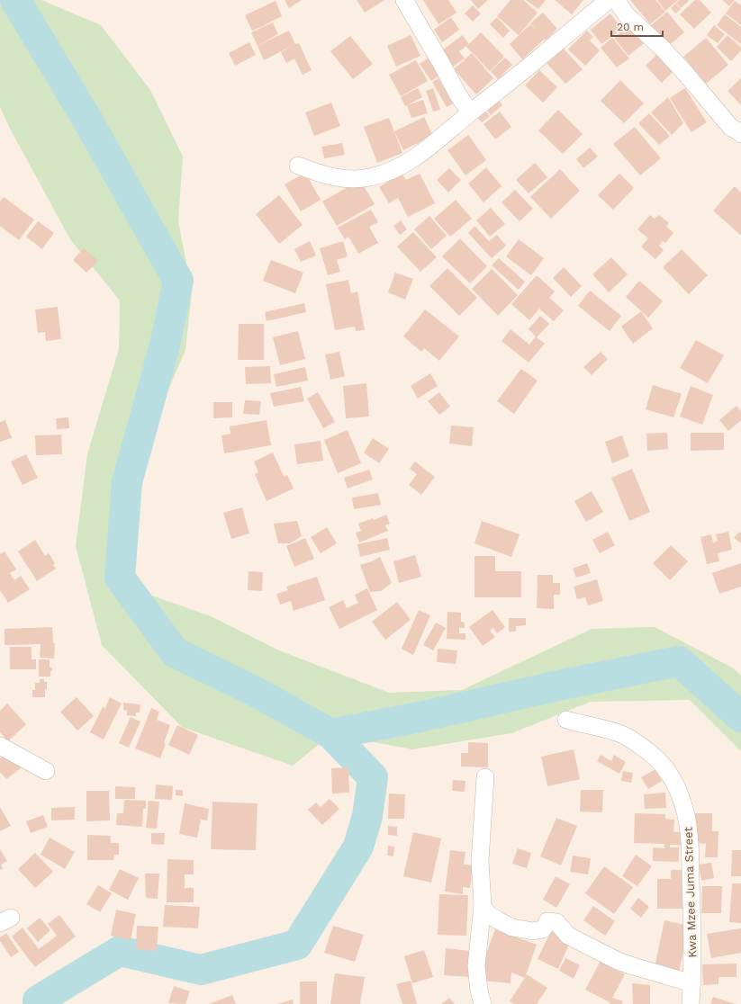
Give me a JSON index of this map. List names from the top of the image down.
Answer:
{
  "streets": {
    "street": ["Kwa Mzee Juma Street"]
  },
  "scale_bar": "20 m"
}
